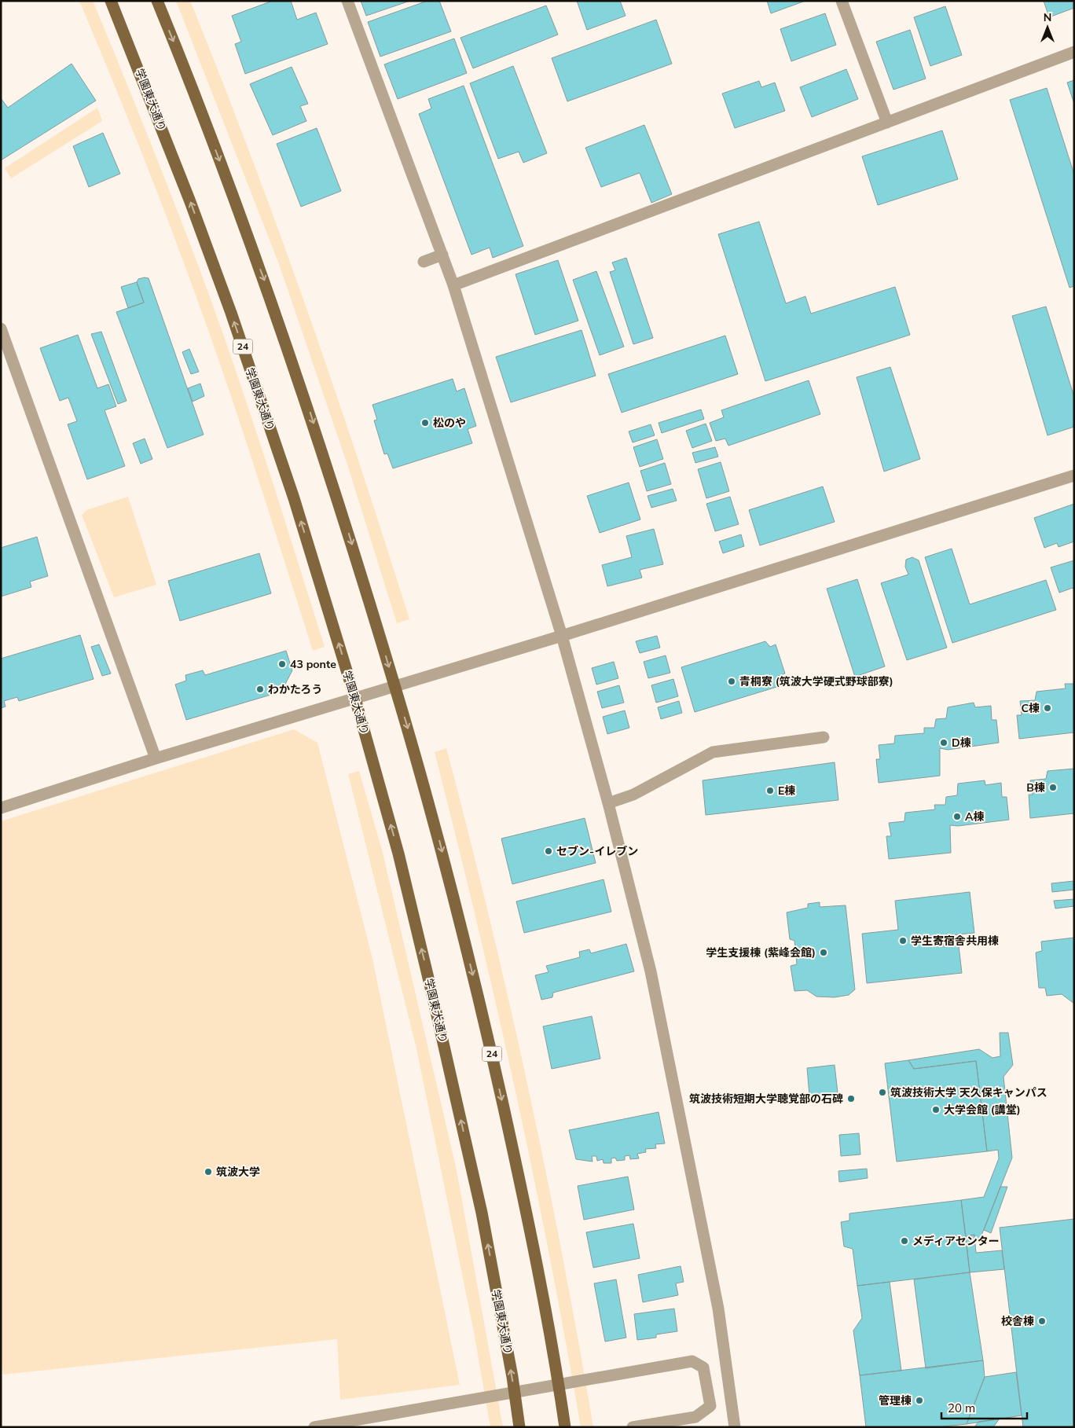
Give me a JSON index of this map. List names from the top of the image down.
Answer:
{
  "streets": {
    "main road": ["学園東大通り", "24"]
  },
  "places": [
    "松のや",
    "43 ponte",
    "青桐寮 (筑波大学硬式野球部寮)",
    "わかたろう",
    "C棟",
    "D棟",
    "B棟",
    "E棟",
    "A棟",
    "セブン-イレブン",
    "学生寄宿舎共用棟",
    "学生支援棟 (紫峰会館)",
    "筑波技術大学 天久保キャンパス",
    "筑波技術短期大学聴覚部の石碑",
    "大学会館 (講堂)",
    "筑波大学",
    "メディアセンター",
    "校舎棟",
    "管理棟"
  ],
  "scale_bar": "20 m",
  "north": "top"
}
